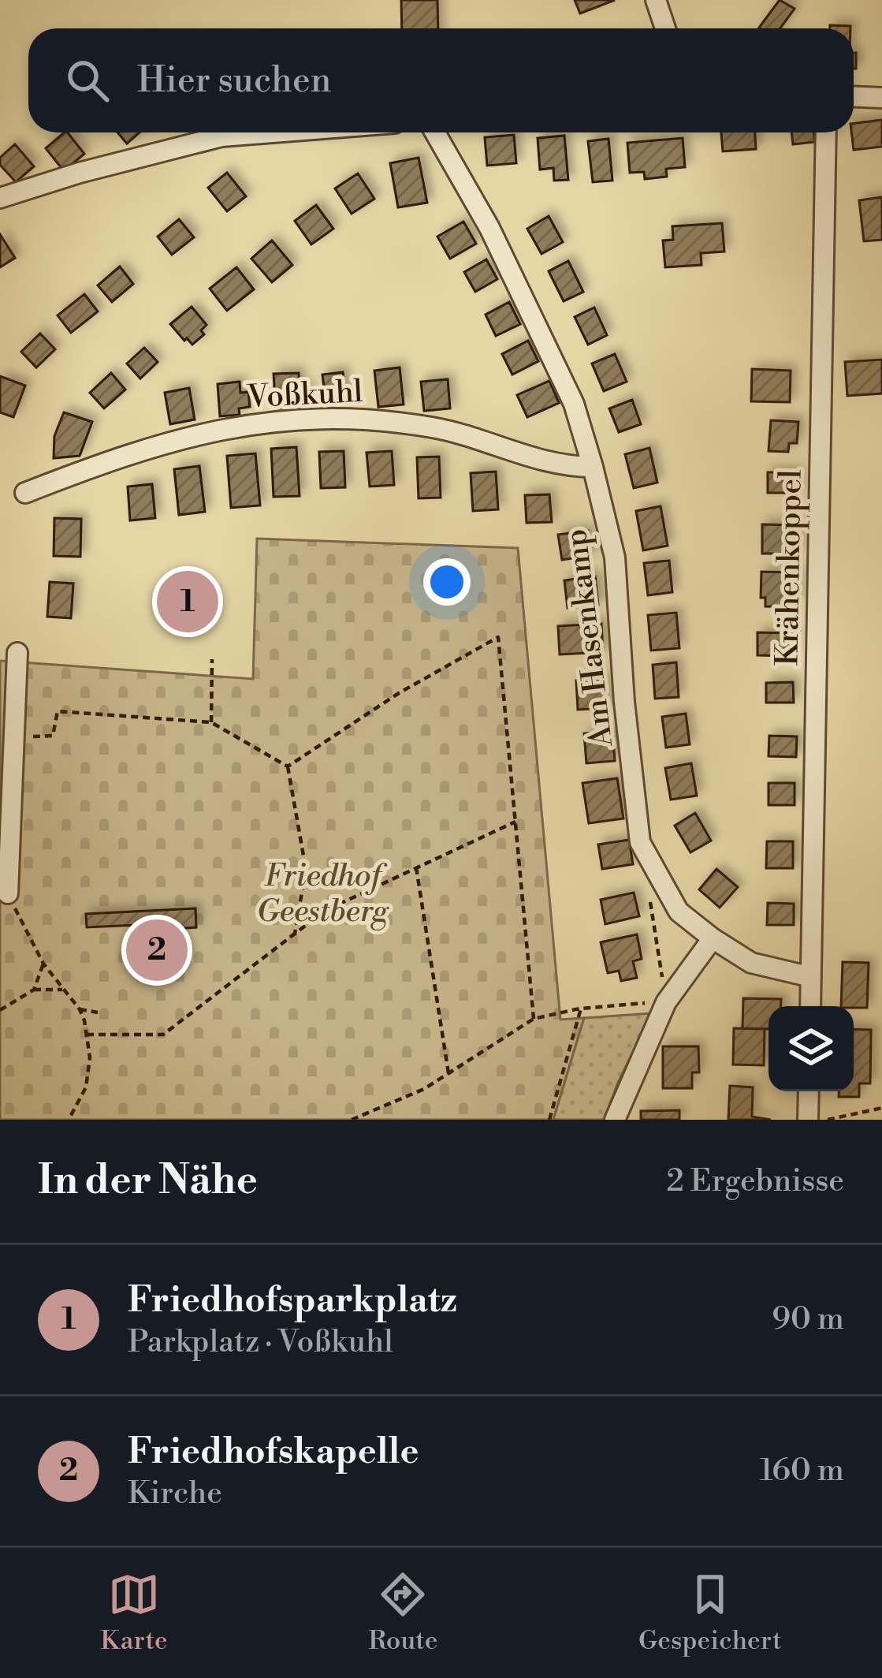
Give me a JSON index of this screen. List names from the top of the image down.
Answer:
{
  "streets": {
    "street": ["Voßkuhl", "Krähenkoppel", "Am Hasenkamp"]
  },
  "crossings": [
    ["Voßkuhl", "Am Hasenkamp"],
    ["Krähenkoppel", "Am Hasenkamp"]
  ],
  "parks": ["Friedhof Geestberg"],
  "page": {
    "search": "Hier suchen",
    "pins": ["1", "2"],
    "heading": ["In der Nähe", "2 Ergebnisse"],
    "list": [
      {
        "mark": "1",
        "name": "Friedhofsparkplatz",
        "note": "Parkplatz · Voßkuhl",
        "value": "90 m"
      },
      {
        "mark": "2",
        "name": "Friedhofskapelle",
        "note": "Kirche",
        "value": "160 m"
      }
    ],
    "nav": ["Karte", "Route", "Gespeichert"]
  }
}
